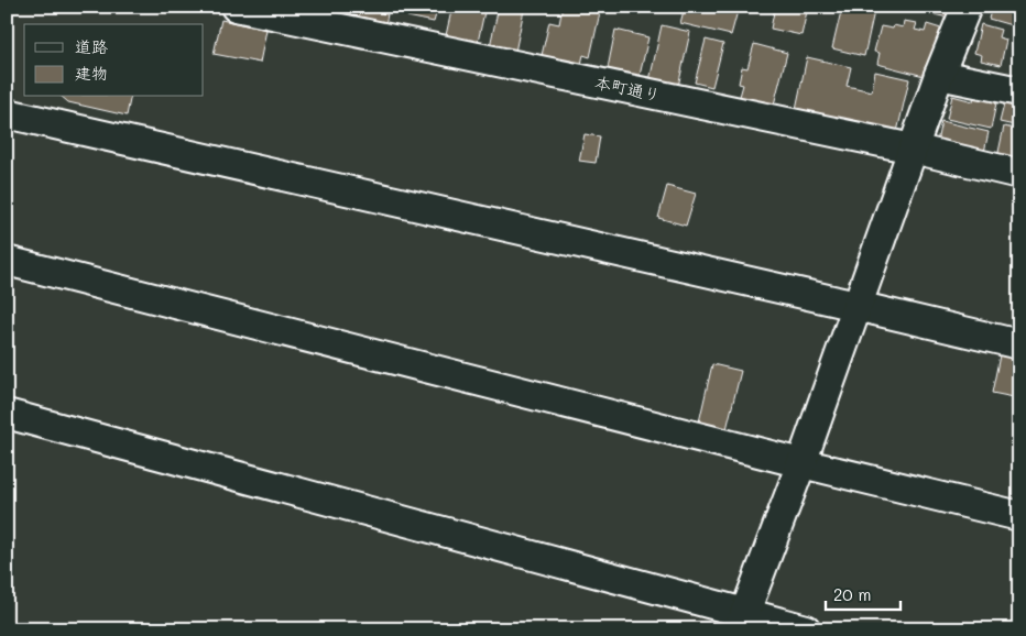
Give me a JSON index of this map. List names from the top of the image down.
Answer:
{
  "streets": {
    "street": ["本町通り"]
  },
  "legend": ["道路", "建物"],
  "scale_bar": "20 m"
}
